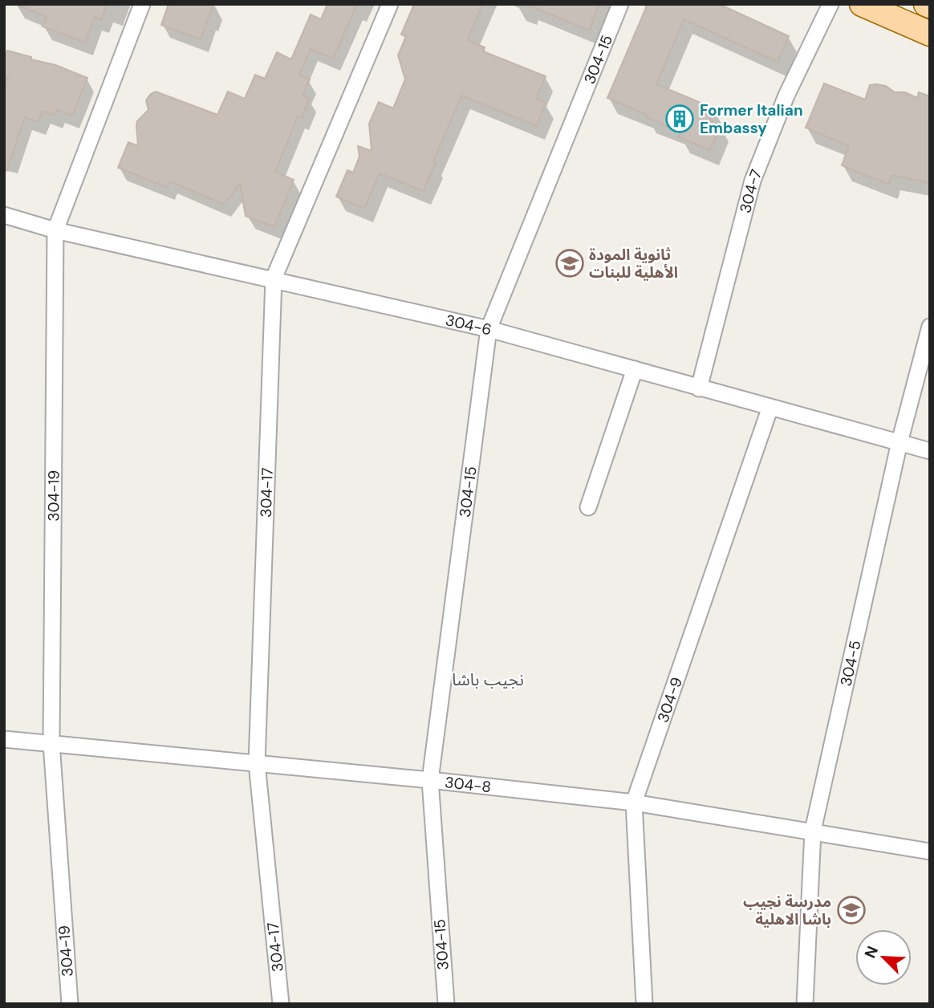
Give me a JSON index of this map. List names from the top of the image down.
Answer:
{
  "streets": {
    "street": [
      "304-15",
      "304-7",
      "304-6",
      "304-17",
      "304-19",
      "304-5",
      "304-9",
      "304-8"
    ]
  },
  "crossings": [
    ["304-15", "304-6"],
    ["304-15", "304-8"],
    ["304-7", "304-6"],
    ["304-6", "304-17"],
    ["304-6", "304-19"],
    ["304-6", "304-5"],
    ["304-6", "304-9"],
    ["304-17", "304-8"],
    ["304-19", "304-8"],
    ["304-5", "304-8"],
    ["304-9", "304-8"]
  ],
  "districts": ["نجيب باشا"],
  "places": {
    "building": ["Former Italian Embassy"],
    "school or university": ["ثانوية المودة الأهلية للبنات", "مدرسة نجيب باشا الاهلية"]
  },
  "north": "top left"
}
